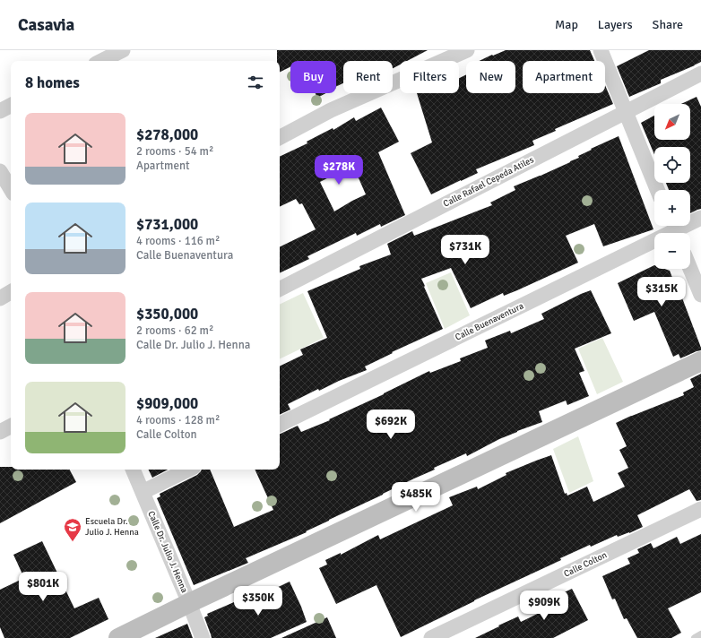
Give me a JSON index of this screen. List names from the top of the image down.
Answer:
{
  "streets": {
    "street": [
      "Calle Rafael Cepeda Atiles",
      "Calle Buenaventura",
      "Calle Dr. Julio J. Henna",
      "Calle Colton"
    ]
  },
  "places": {
    "school or university": ["Escuela Dr. Julio J. Henna"]
  },
  "north": "bottom left",
  "page": {
    "header": "Casavia",
    "nav": ["Map", "Layers", "Share"],
    "chip": [
      "Buy",
      "Rent",
      "Filters",
      "New",
      "Apartment"
    ],
    "heading": "8 homes",
    "map_buttons": ["+", "−"],
    "list": [
      {
        "name": "$278,000",
        "note": "2 rooms · 54 m² · Apartment"
      },
      {
        "name": "$731,000",
        "note": "4 rooms · 116 m² · Calle Buenaventura"
      },
      {
        "name": "$350,000",
        "note": "2 rooms · 62 m² · Calle Dr. Julio J. Henna"
      },
      {
        "name": "$909,000",
        "note": "4 rooms · 128 m² · Calle Colton"
      }
    ],
    "price": [
      "$278K",
      "$731K",
      "$315K",
      "$692K",
      "$485K",
      "$801K",
      "$350K",
      "$909K"
    ]
  }
}
